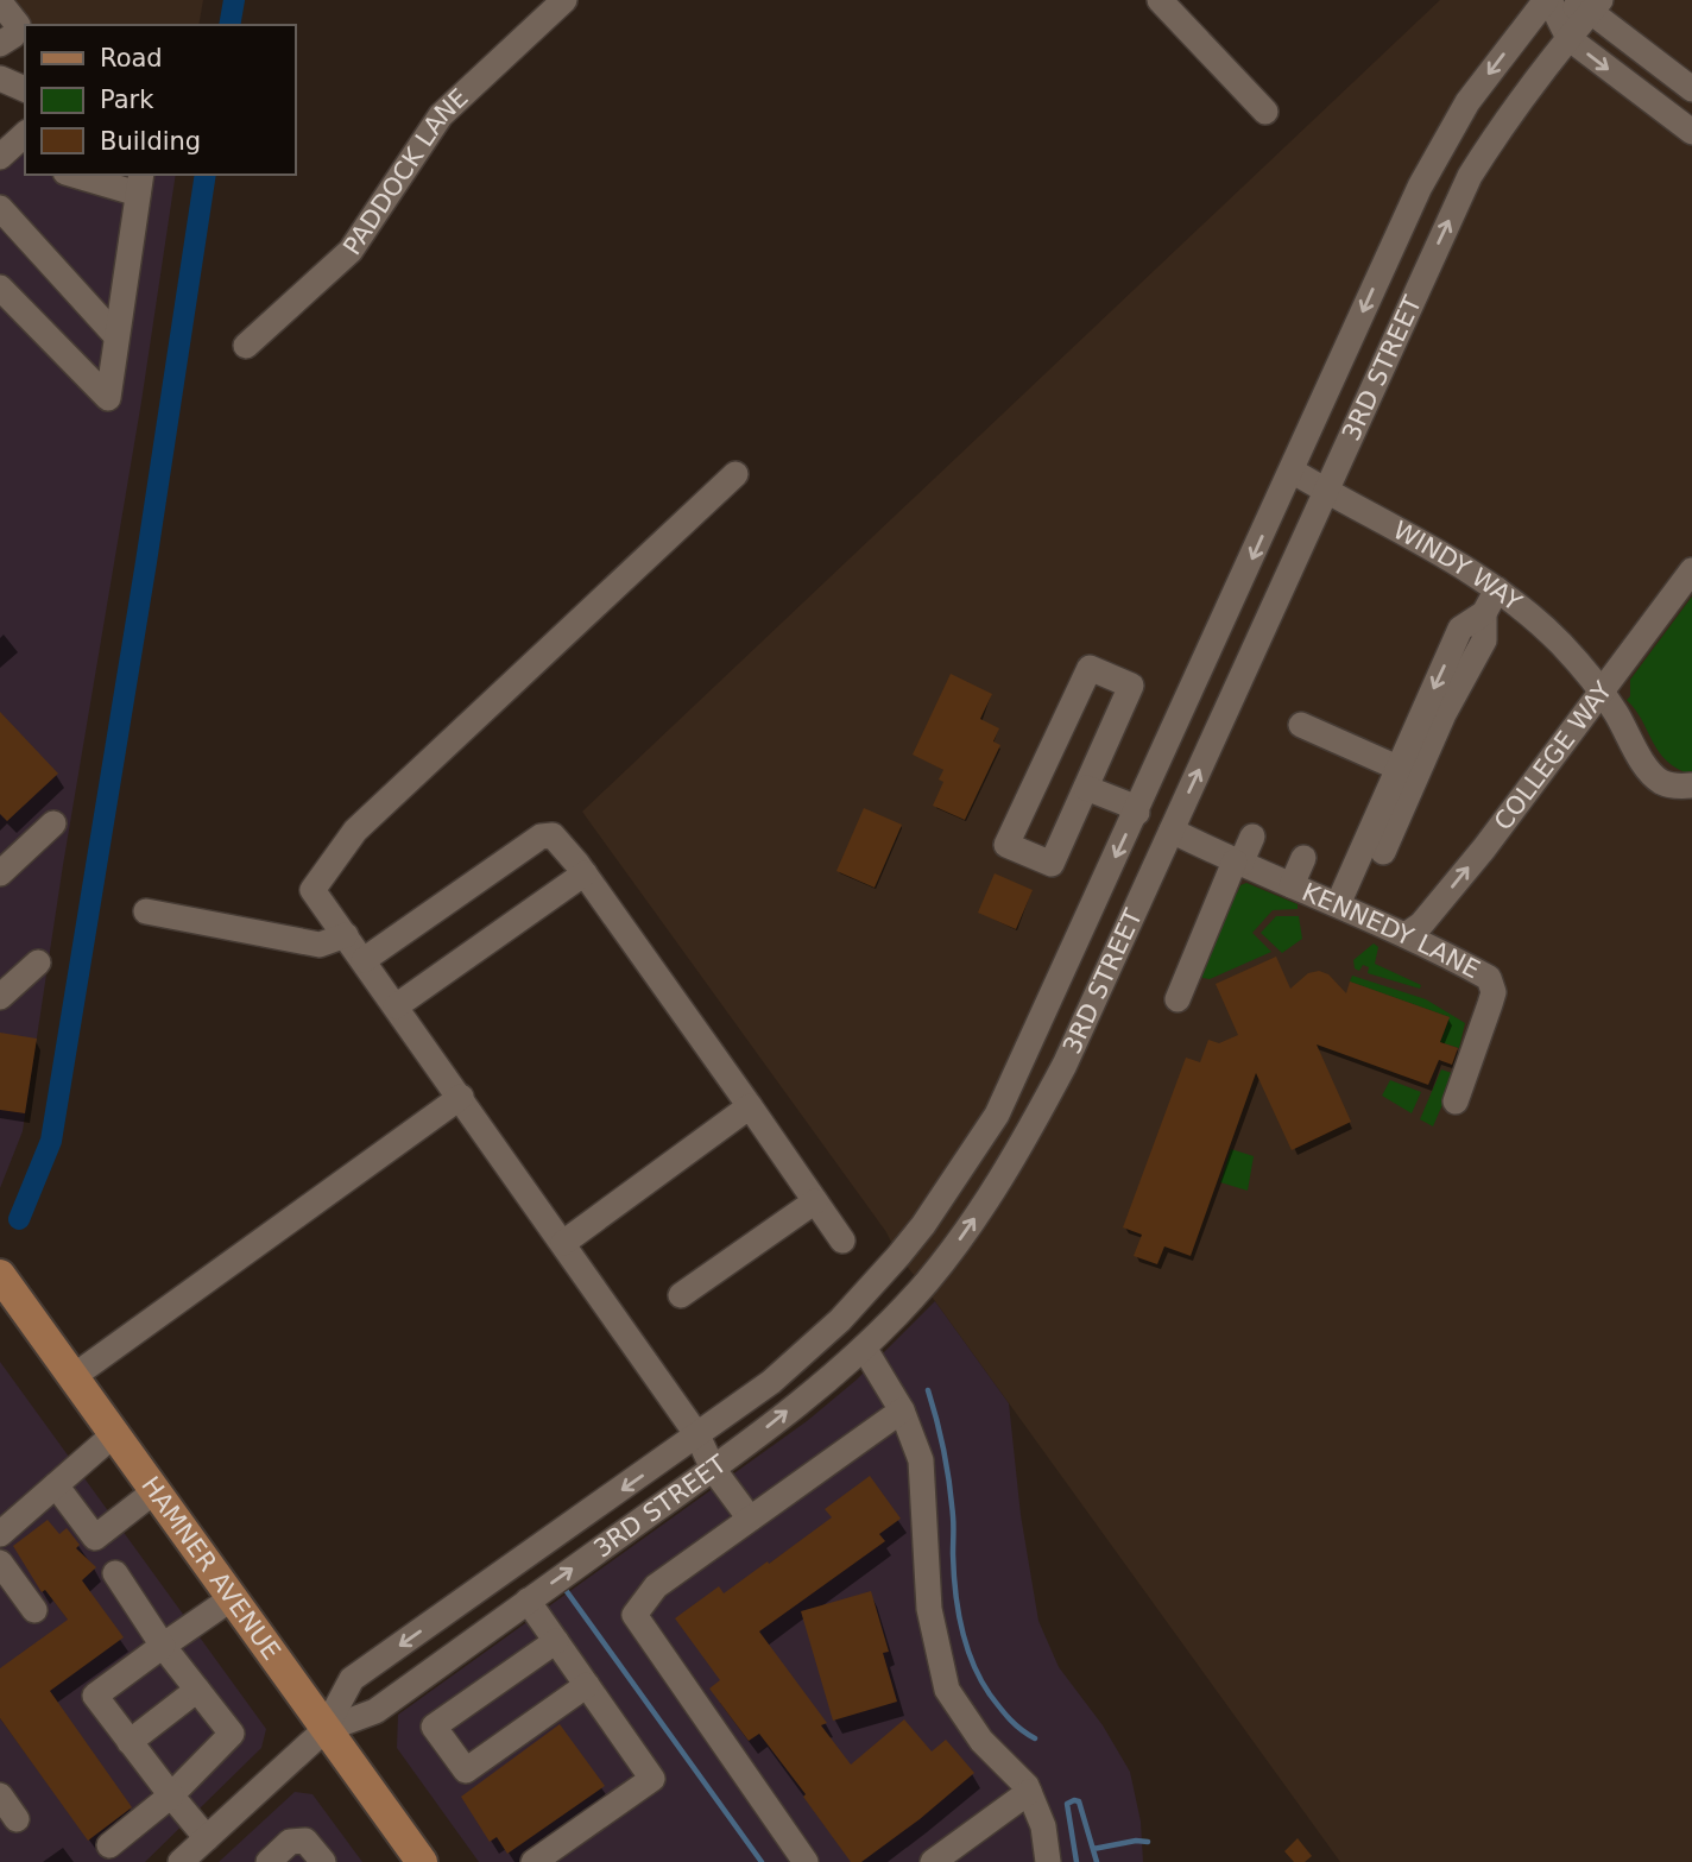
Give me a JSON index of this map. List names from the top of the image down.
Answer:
{
  "streets": {
    "main road": ["HAMNER AVENUE"],
    "street": [
      "PADDOCK LANE",
      "3RD STREET",
      "WINDY WAY",
      "COLLEGE WAY",
      "KENNEDY LANE"
    ]
  },
  "crossings": [
    ["3RD STREET", "WINDY WAY"],
    ["3RD STREET", "KENNEDY LANE"],
    ["3RD STREET", "HAMNER AVENUE"],
    ["WINDY WAY", "COLLEGE WAY"],
    ["COLLEGE WAY", "KENNEDY LANE"]
  ],
  "legend": ["Road", "Park", "Building"]
}
